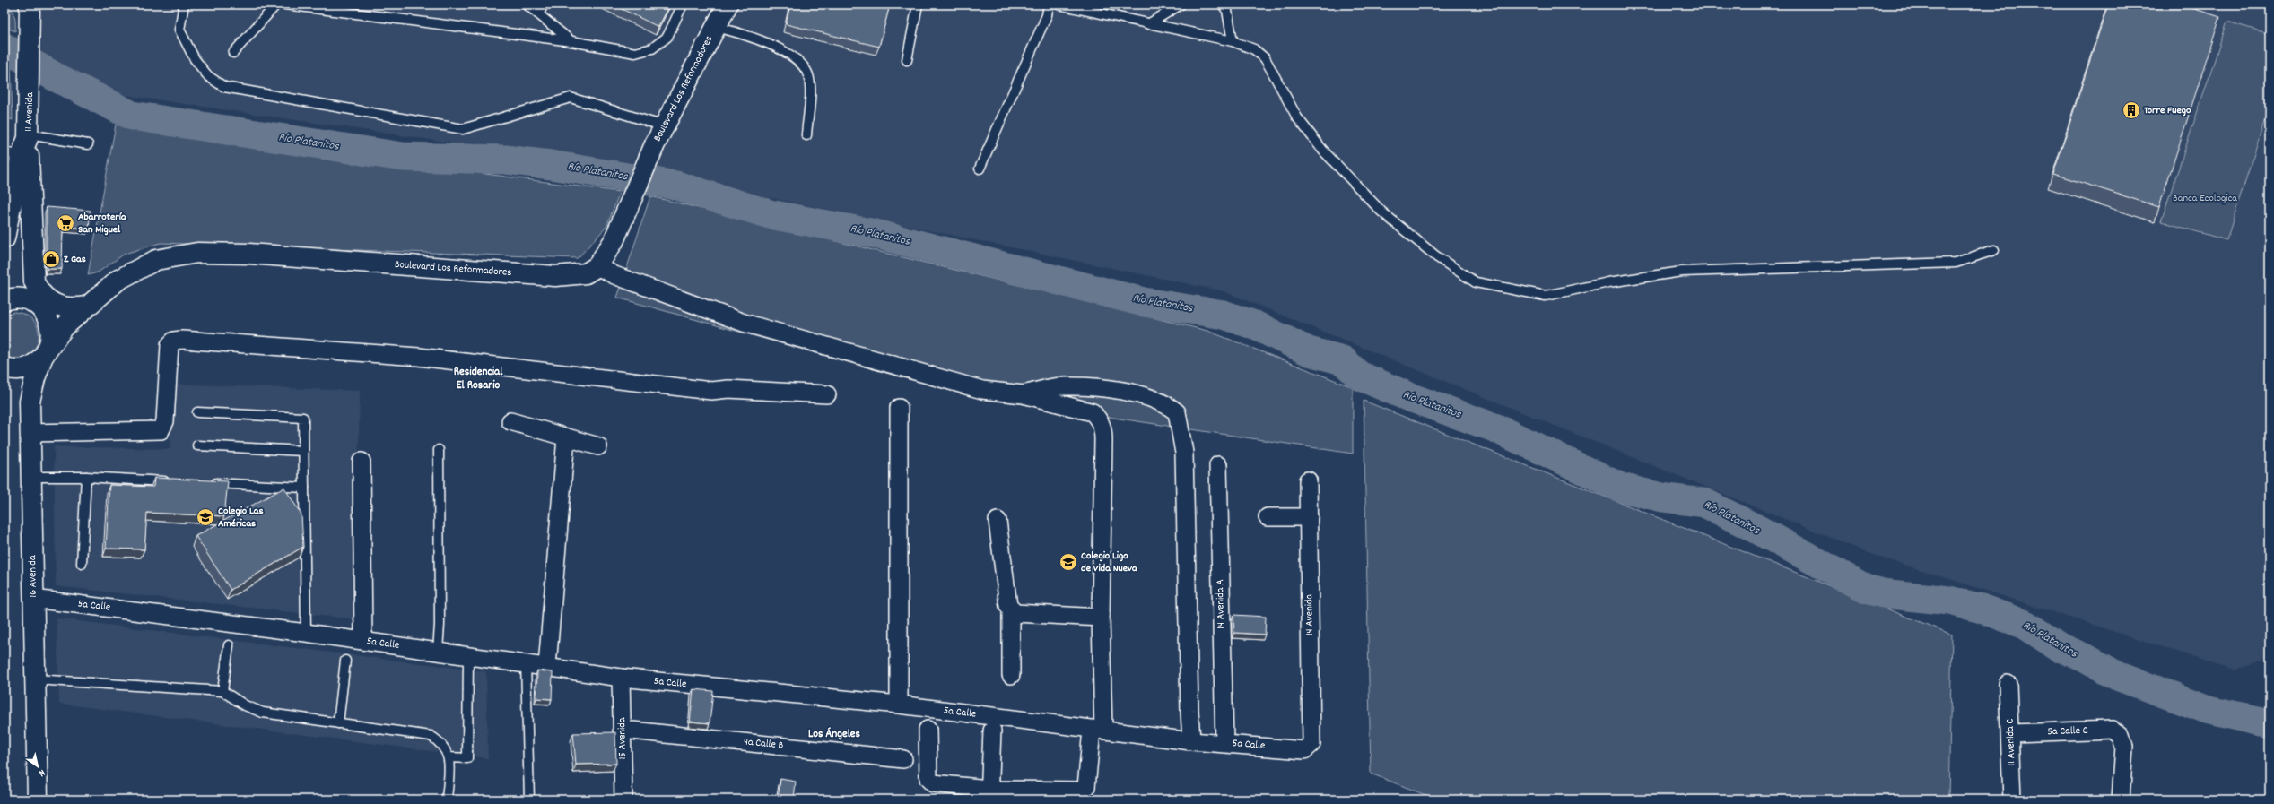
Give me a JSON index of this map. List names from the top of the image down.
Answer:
{
  "streets": {
    "main road": ["Boulevard Los Reformadores", "11 Avenida", "16 Avenida"],
    "street": [
      "14 Avenida A",
      "5a Calle",
      "14 Avenida",
      "5a Calle C",
      "15 Avenida",
      "11 Avenida C",
      "4a Calle B"
    ]
  },
  "crossings": [
    ["Boulevard Los Reformadores", "16 Avenida"],
    ["16 Avenida", "5a Calle"],
    ["14 Avenida A", "5a Calle"],
    ["5a Calle", "14 Avenida"],
    ["5a Calle", "15 Avenida"],
    ["5a Calle C", "11 Avenida C"],
    ["15 Avenida", "4a Calle B"]
  ],
  "districts": ["Residencial El Rosario", "Los Ángeles"],
  "water": ["Río Platanitos"],
  "parks": ["Banca Ecologica"],
  "places": {
    "building": ["Torre Fuego"],
    "supermarket": ["Abarrotería San Miguel"],
    "shop": ["Z Gas"],
    "school or university": ["Colegio Las Américas", "Colegio Liga de Vida Nueva"]
  },
  "north": "bottom right"
}
